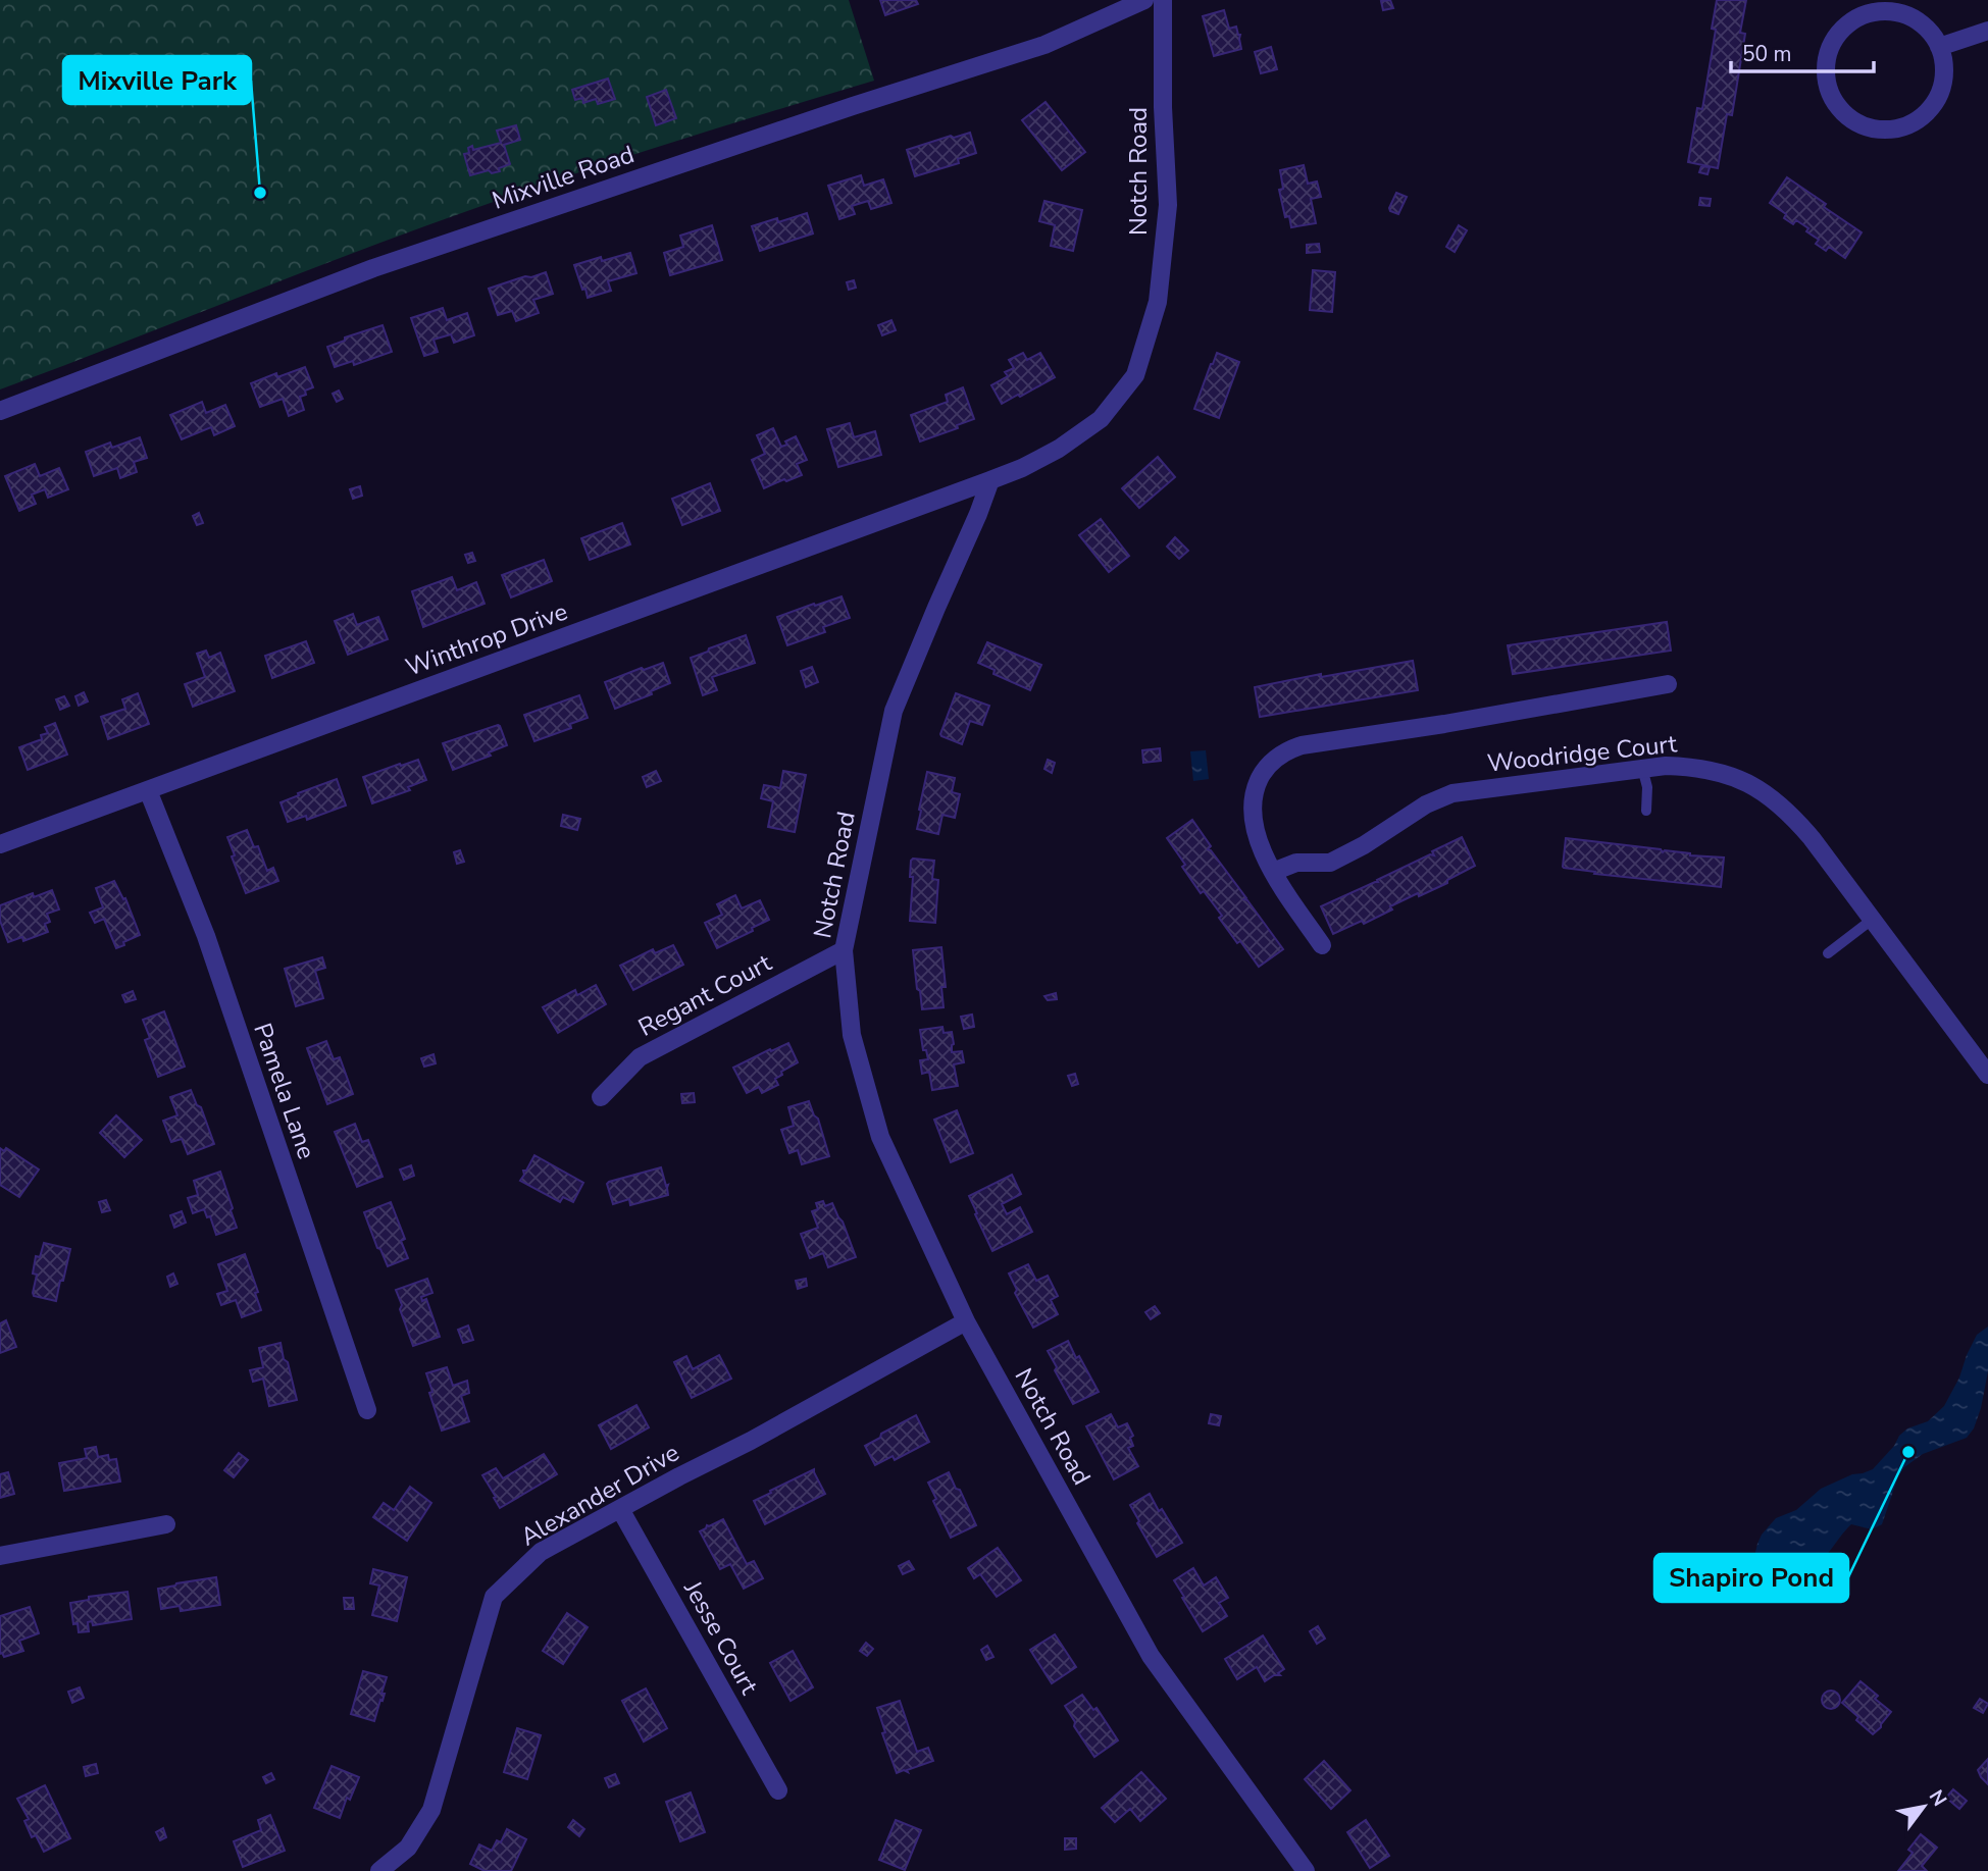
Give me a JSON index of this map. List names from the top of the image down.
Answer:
{
  "streets": {
    "street": [
      "Notch Road",
      "Mixville Road",
      "Winthrop Drive",
      "Woodridge Court",
      "Regant Court",
      "Pamela Lane",
      "Alexander Drive",
      "Jesse Court"
    ]
  },
  "crossings": [
    ["Notch Road", "Winthrop Drive"],
    ["Notch Road", "Regant Court"],
    ["Notch Road", "Alexander Drive"],
    ["Winthrop Drive", "Pamela Lane"],
    ["Alexander Drive", "Jesse Court"]
  ],
  "places": ["Mixville Park", "Shapiro Pond"],
  "scale_bar": "50 m",
  "north": "top right"
}
